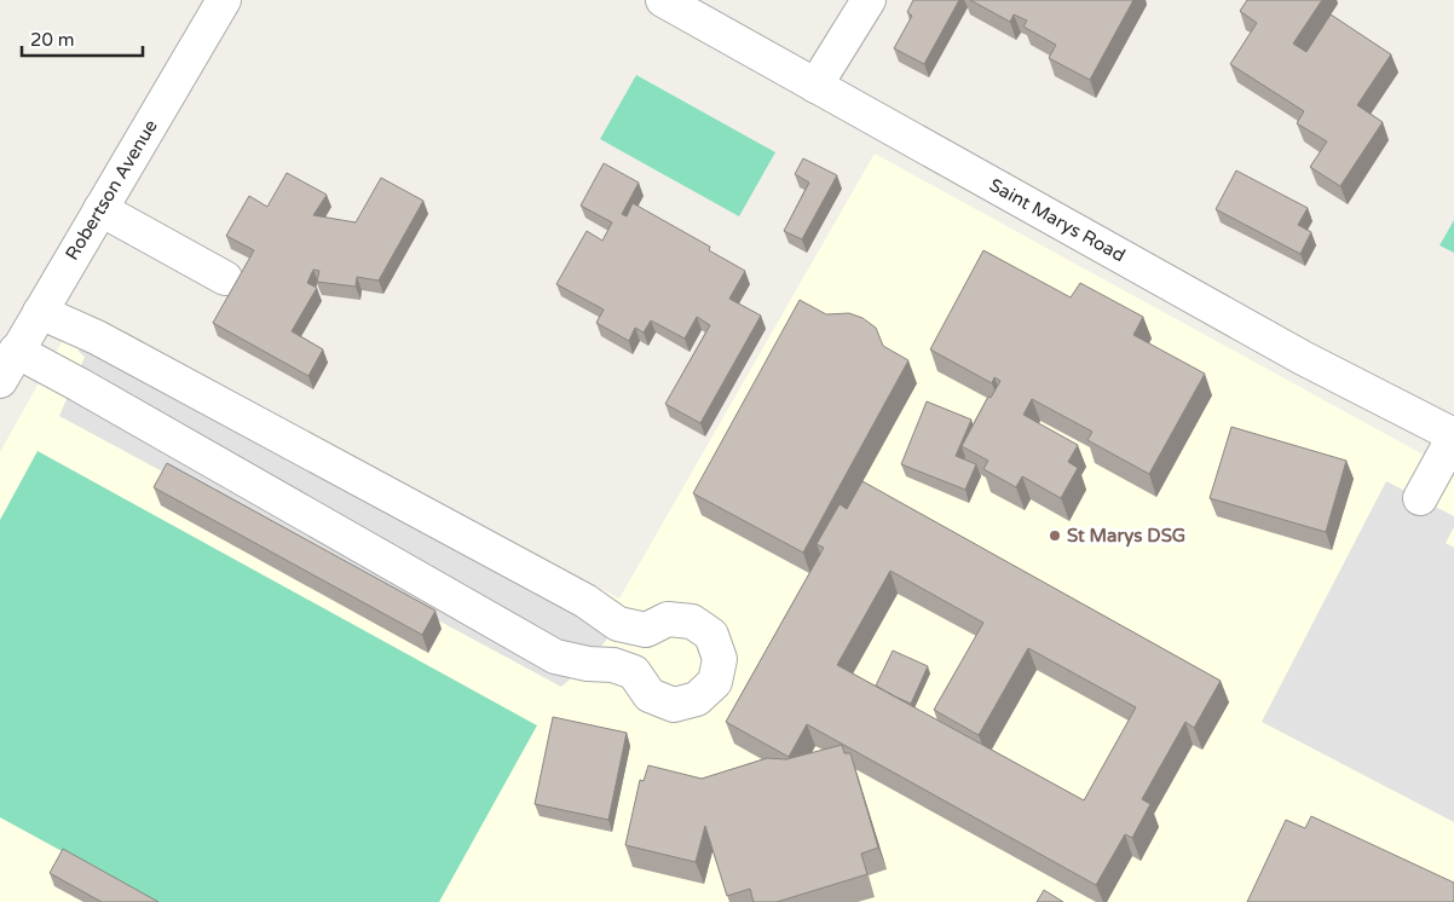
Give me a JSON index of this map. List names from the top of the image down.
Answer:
{
  "streets": {
    "street": ["Robertson Avenue", "Saint Marys Road"]
  },
  "places": ["St Marys DSG"],
  "scale_bar": "20 m"
}
